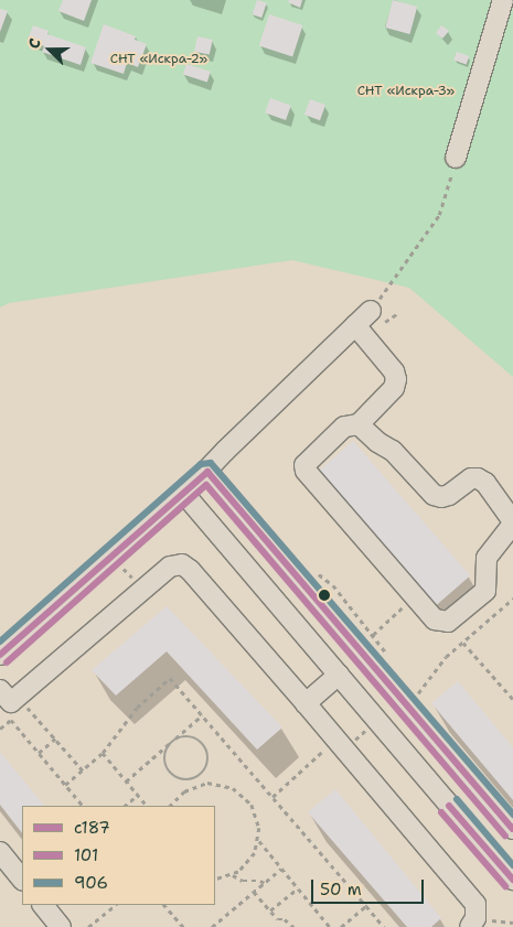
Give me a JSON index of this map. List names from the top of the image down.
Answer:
{
  "parks": ["СНТ «Искра-2»", "СНТ «Искра-3»"],
  "lines": ["transit line 906", "transit line с187", "transit line 101"],
  "legend": ["с187", "101", "906"],
  "scale_bar": "50 m",
  "north": "left"
}
